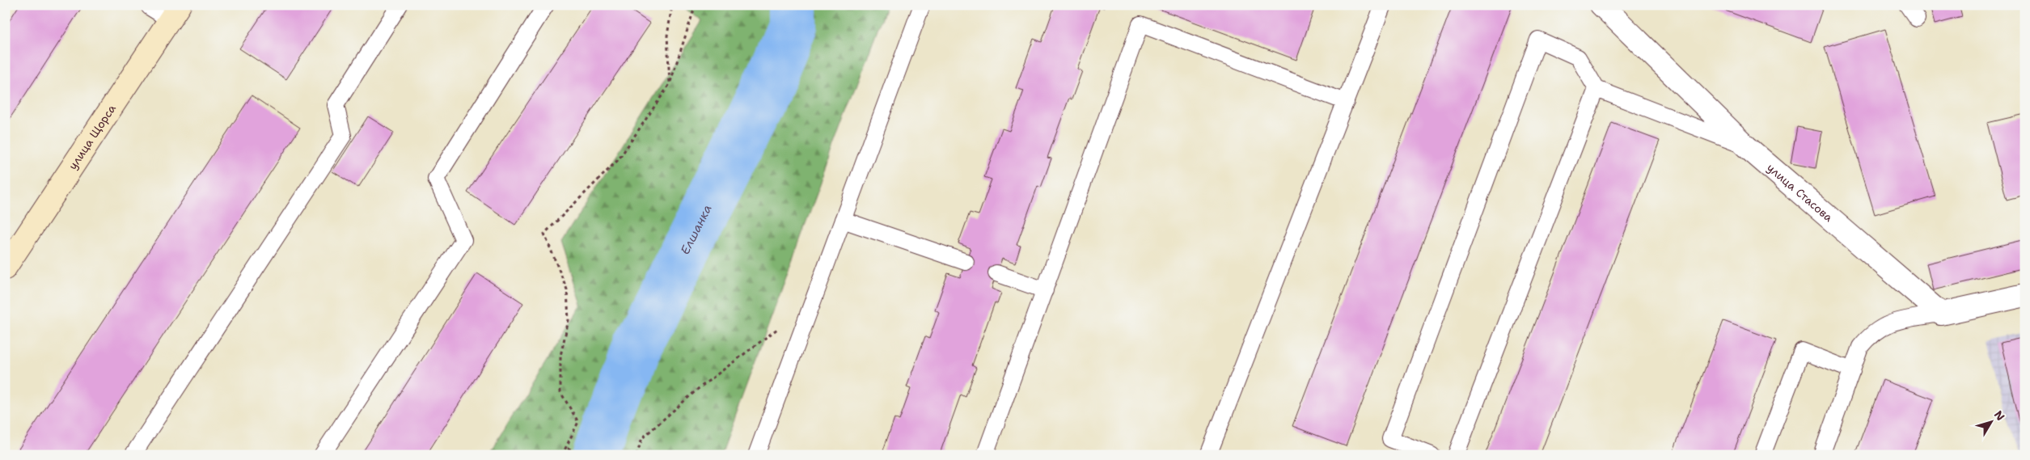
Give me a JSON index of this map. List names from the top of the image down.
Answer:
{
  "streets": {
    "street": ["улица Щорса", "улица Стасова"]
  },
  "water": ["Елшанка"],
  "north": "top right"
}
